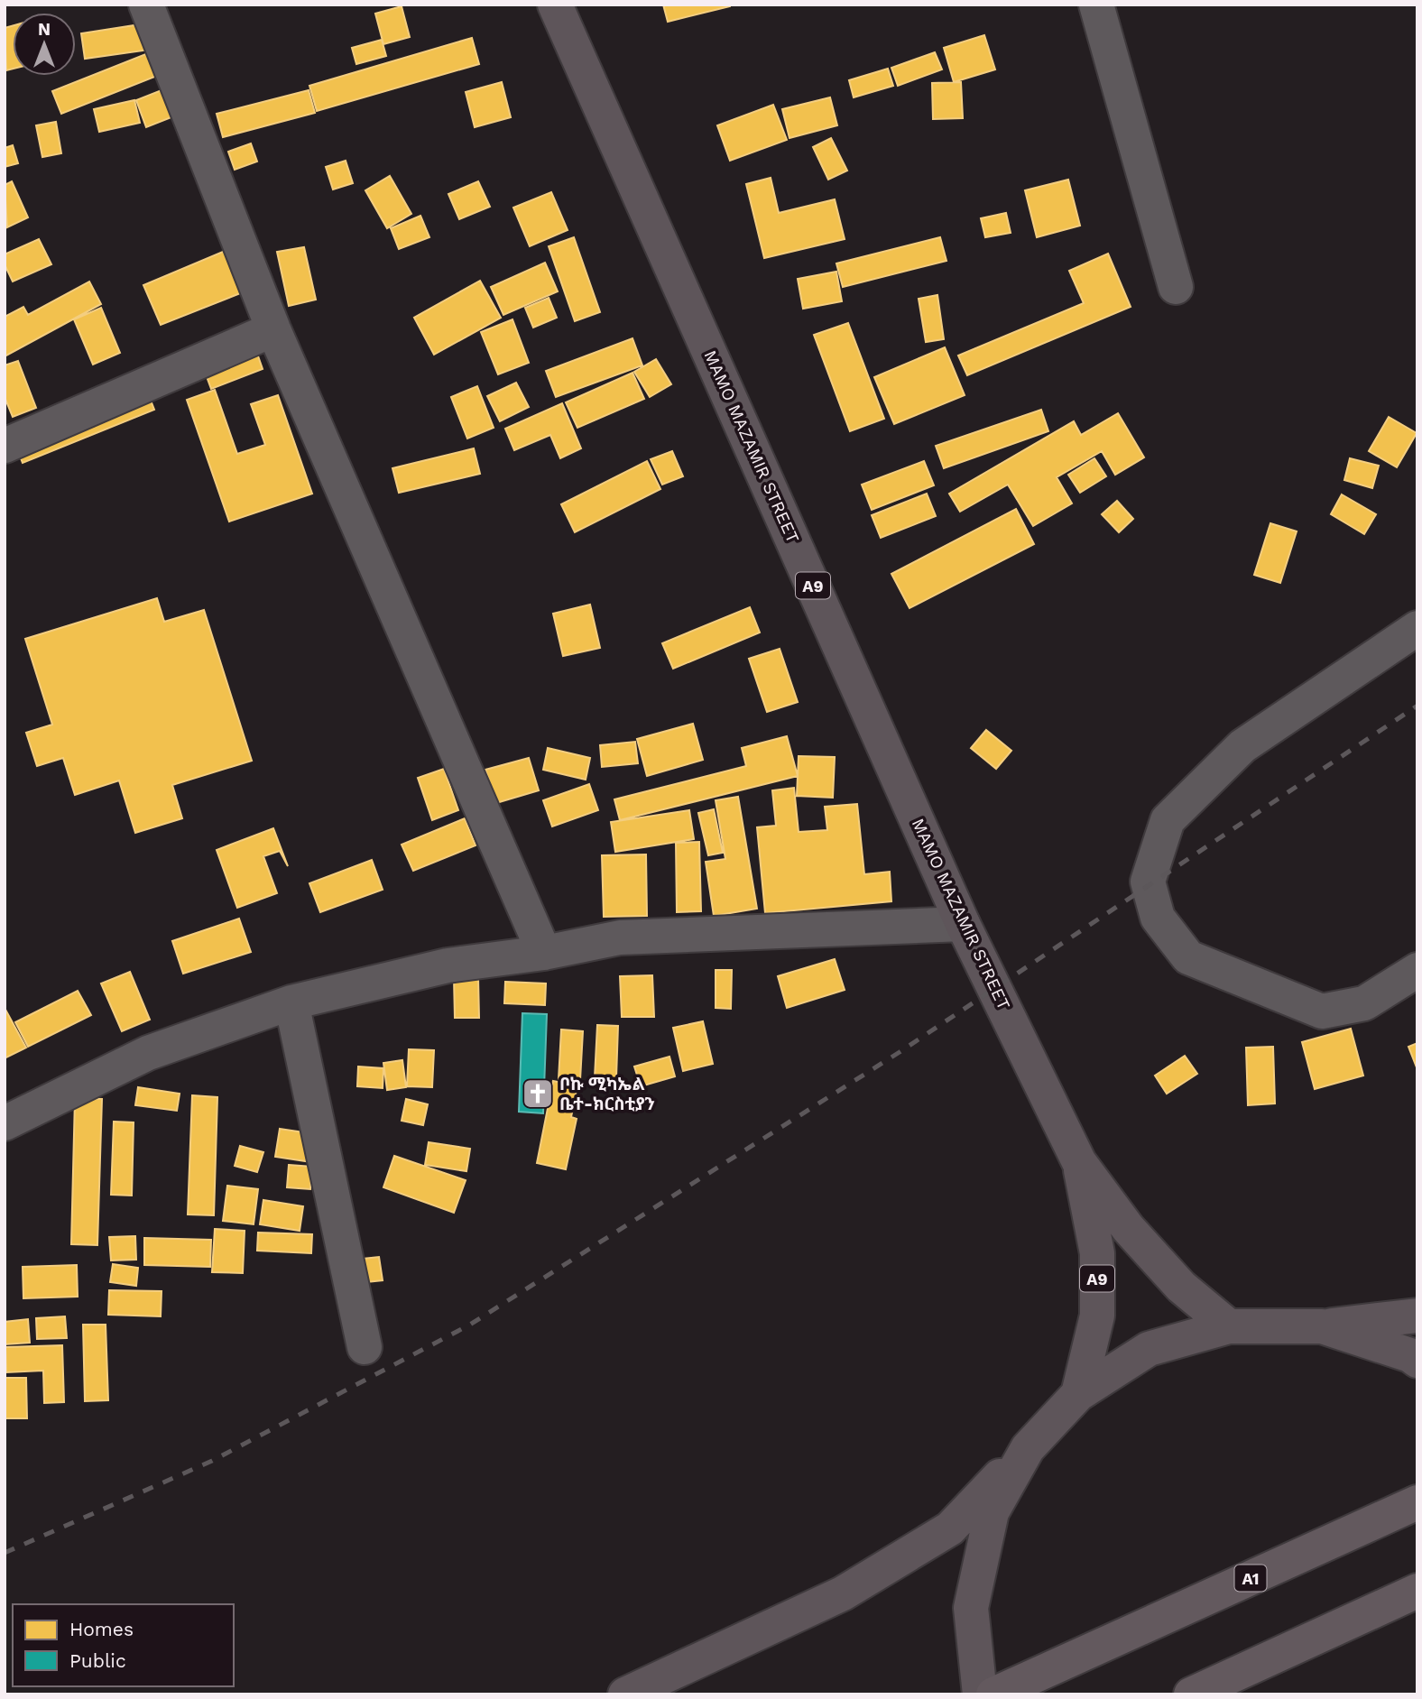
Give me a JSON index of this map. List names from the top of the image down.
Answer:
{
  "streets": {
    "highway": ["A1"],
    "main road": ["MAMO MAZAMIR STREET", "A9"]
  },
  "crossings": [
    ["MAMO MAZAMIR STREET", "A9"]
  ],
  "places": {
    "church": ["ቦኩ ሚካኤል ቤተ-ክርስቲያን"]
  },
  "legend": ["Homes", "Public"],
  "north": "top"
}
